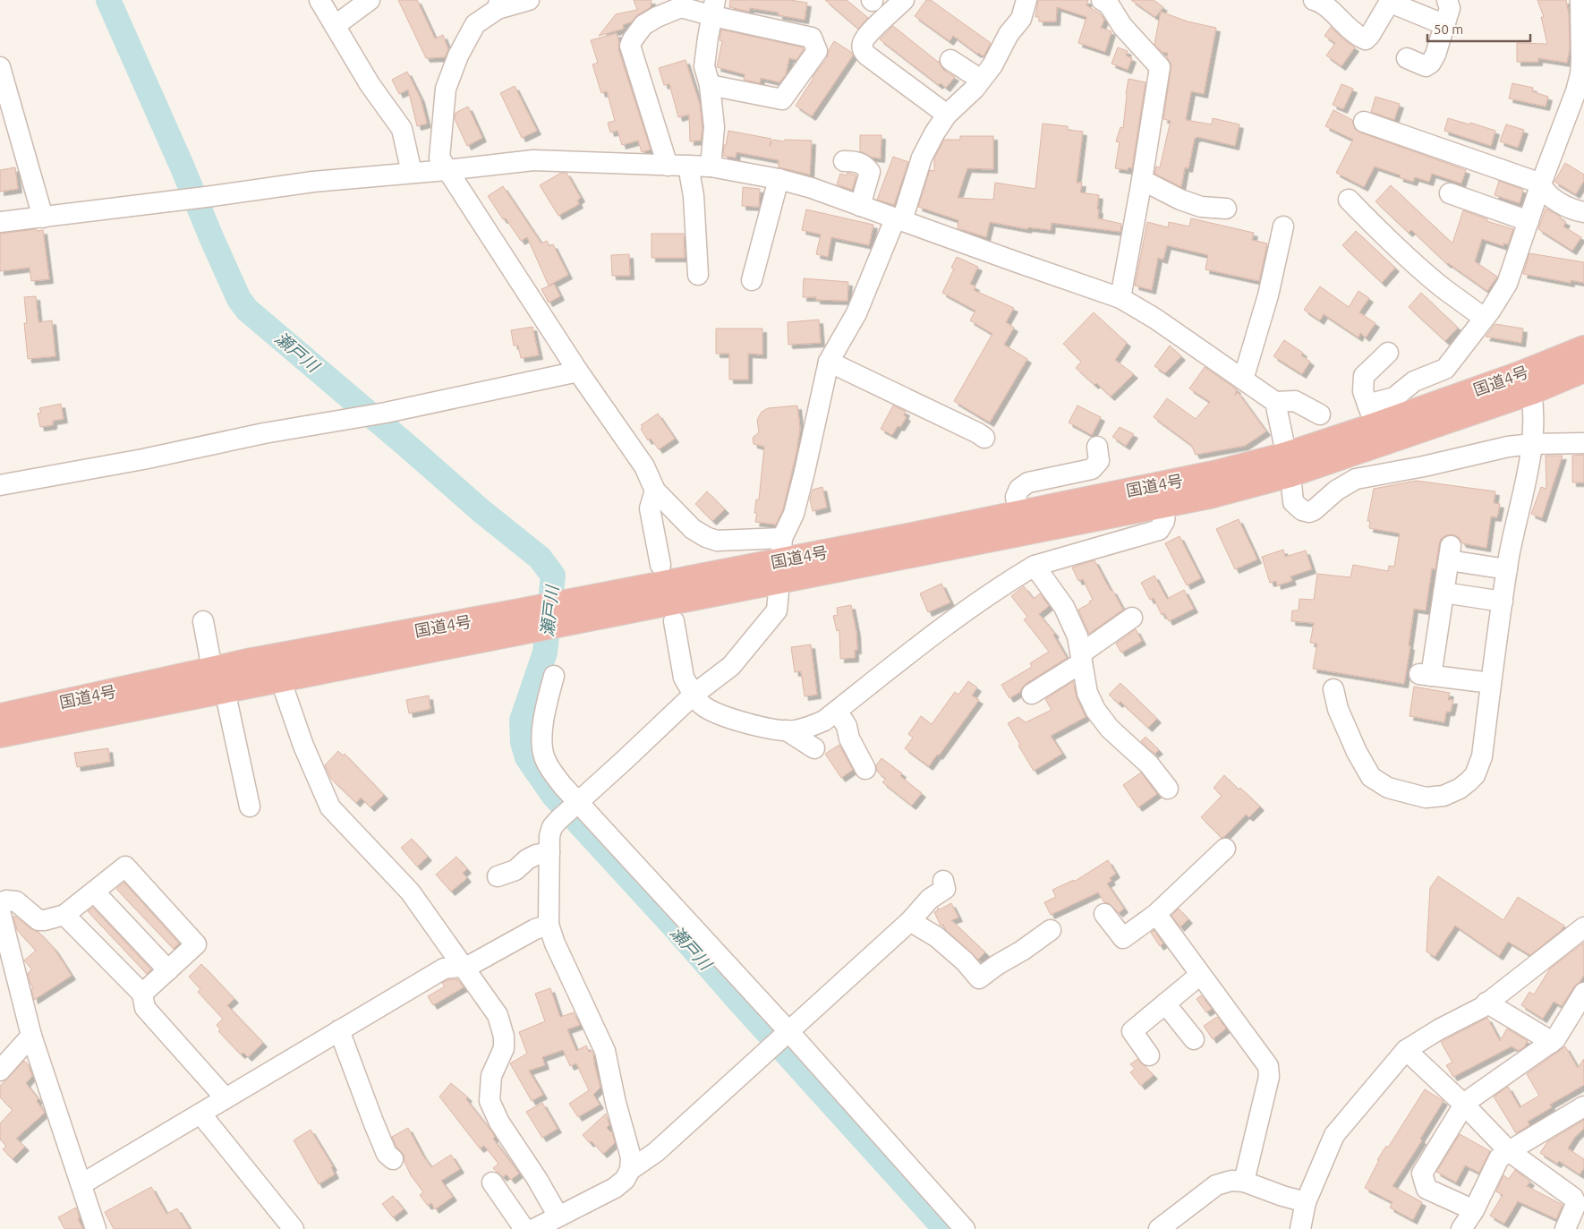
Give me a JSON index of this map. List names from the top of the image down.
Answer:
{
  "streets": {
    "highway": ["国道4号"]
  },
  "water": ["瀬戸川"],
  "scale_bar": "50 m"
}
